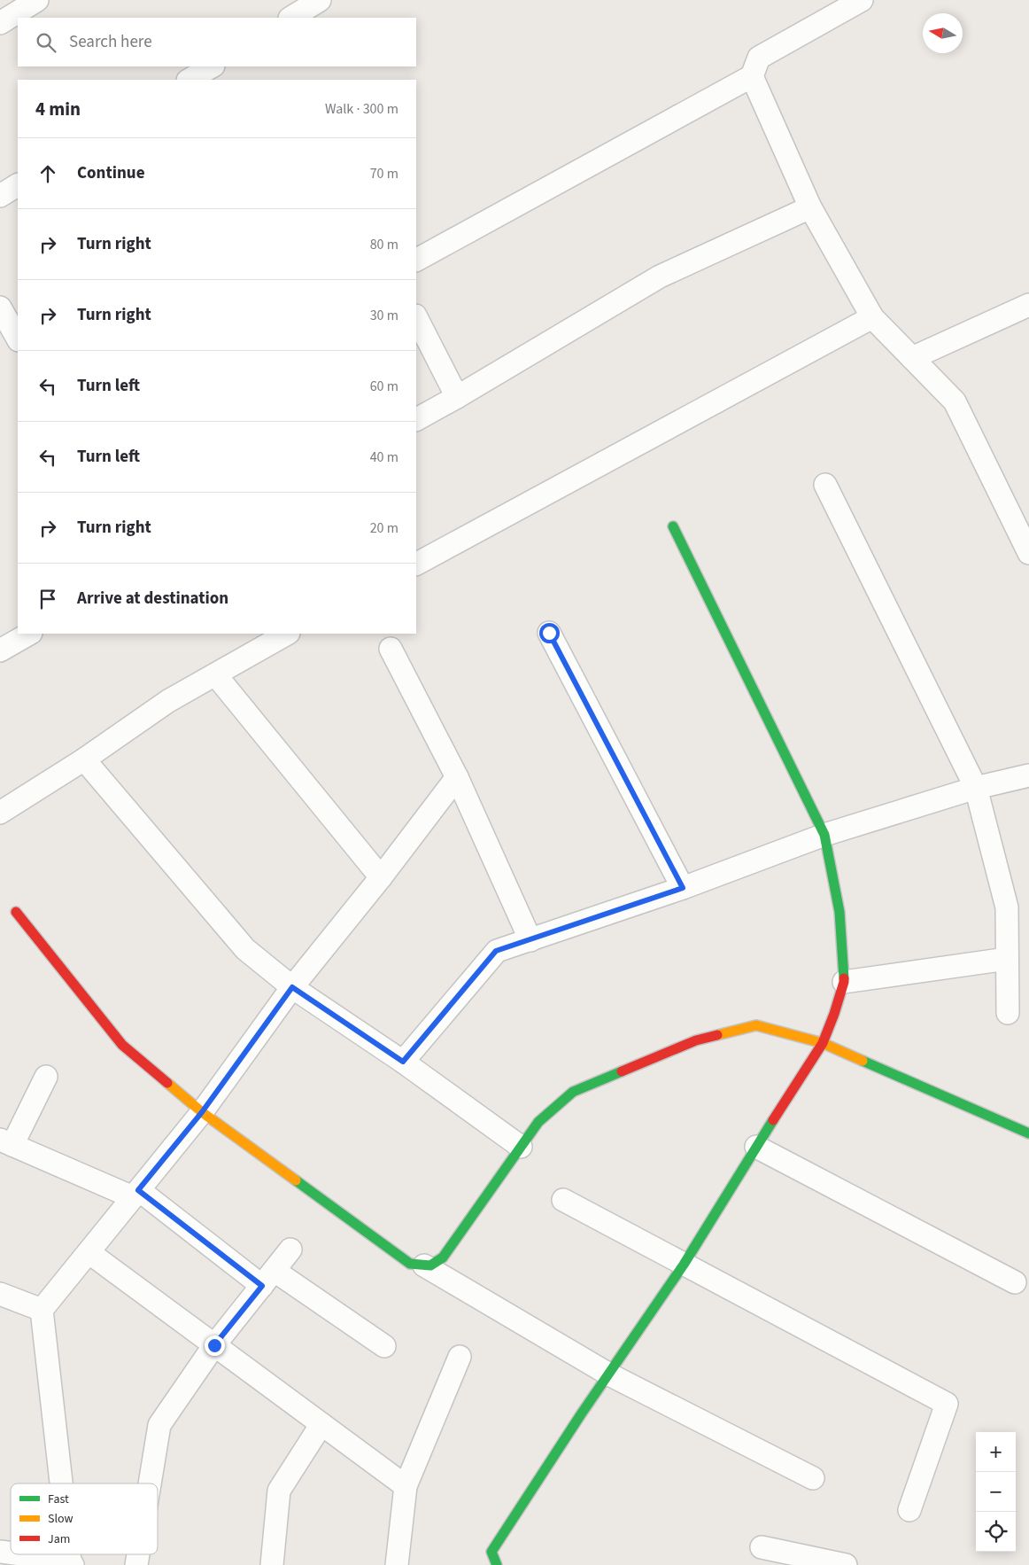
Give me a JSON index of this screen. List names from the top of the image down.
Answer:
{
  "legend": ["Fast", "Slow", "Jam"],
  "north": "left",
  "page": {
    "search": "Search here",
    "heading": ["4 min", "Walk · 300 m"],
    "list": [
      ["Continue", "70 m"],
      ["Turn right", "80 m"],
      ["Turn right", "30 m"],
      ["Turn left", "60 m"],
      ["Turn left", "40 m"],
      ["Turn right", "20 m"],
      "Arrive at destination"
    ],
    "map_buttons": ["+", "−"]
  }
}
